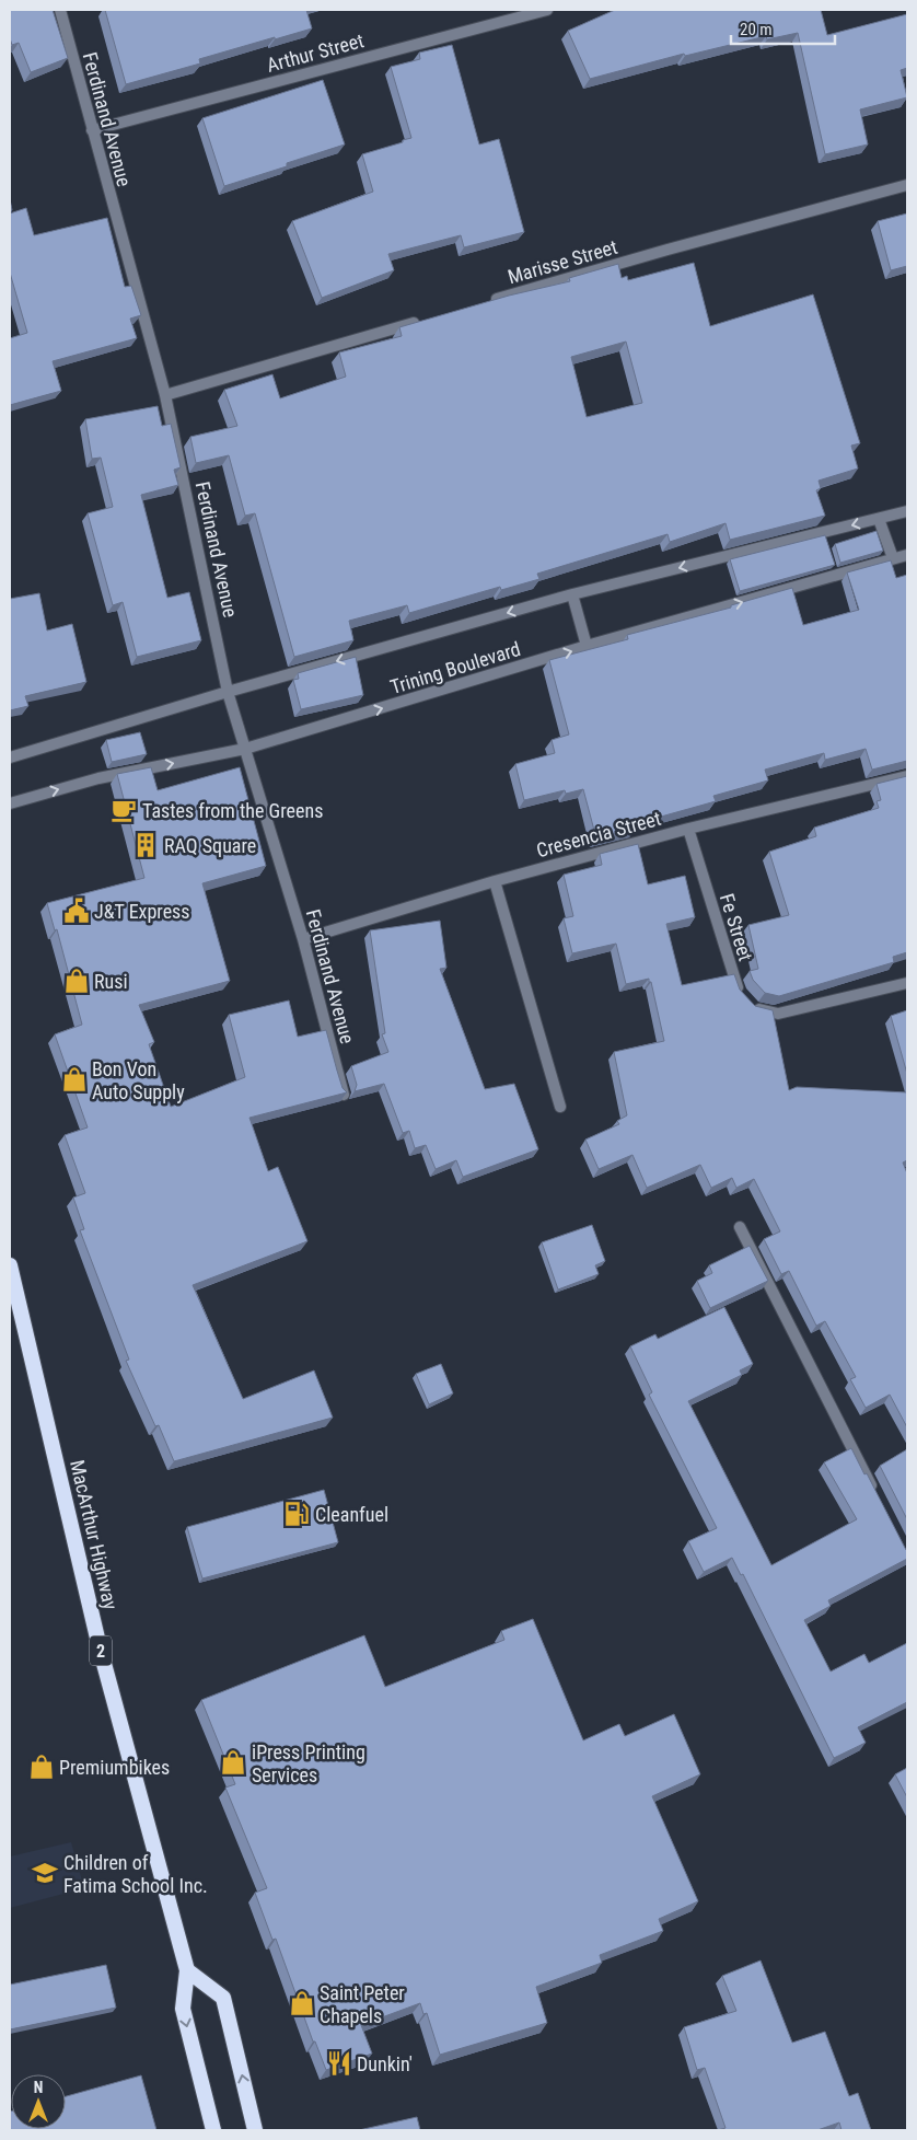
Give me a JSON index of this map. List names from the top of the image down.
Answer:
{
  "streets": {
    "highway": ["MacArthur Highway", "2"],
    "street": [
      "Arthur Street",
      "Ferdinand Avenue",
      "Marisse Street",
      "Trining Boulevard",
      "Cresencia Street",
      "Fe Street"
    ]
  },
  "crossings": [
    ["Arthur Street", "Ferdinand Avenue"],
    ["Ferdinand Avenue", "Trining Boulevard"],
    ["Ferdinand Avenue", "Cresencia Street"],
    ["Cresencia Street", "Fe Street"]
  ],
  "places": {
    "cafe": ["Tastes from the Greens"],
    "building": ["RAQ Square"],
    "public building": ["J&T Express"],
    "shop": [
      "Rusi",
      "Bon Von Auto Supply",
      "iPress Printing Services",
      "Premiumbikes",
      "Saint Peter Chapels"
    ],
    "fuel station": ["Cleanfuel"],
    "school or university": ["Children of Fatima School Inc."],
    "restaurant": ["Dunkin'"]
  },
  "scale_bar": "20 m",
  "north": "top"
}
